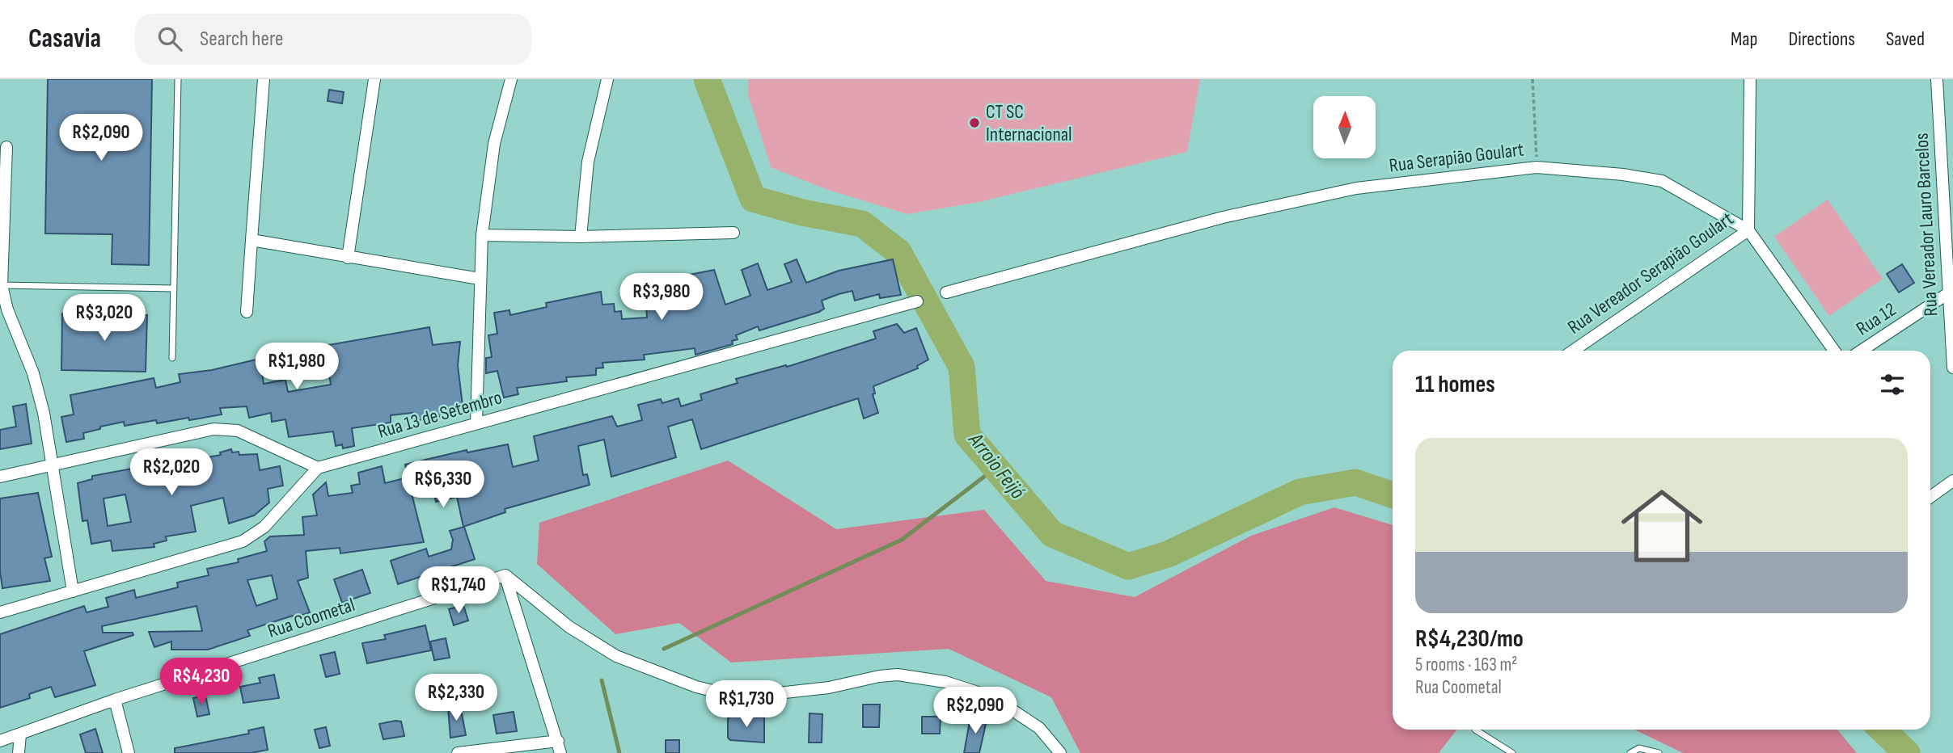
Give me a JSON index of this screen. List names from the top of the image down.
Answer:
{
  "streets": {
    "street": [
      "Rua Serapião Goulart",
      "Rua Vereador Lauro Barcelos",
      "Rua Vereador Serapião Goulart",
      "Rua 12",
      "Rua 13 de Setembro",
      "Rua Coometal"
    ]
  },
  "crossings": [
    ["Rua Serapião Goulart", "Rua Vereador Serapião Goulart"],
    ["Rua Vereador Lauro Barcelos", "Rua 12"]
  ],
  "water": ["Arroio Feijó"],
  "places": ["CT SC Internacional"],
  "north": "top",
  "page": {
    "header": "Casavia",
    "search": "Search here",
    "nav": ["Map", "Directions", "Saved"],
    "price": [
      "R$2,090",
      "R$3,980",
      "R$3,020",
      "R$1,980",
      "R$2,020",
      "R$6,330",
      "R$1,740",
      "R$4,230",
      "R$2,330",
      "R$1,730",
      "R$2,090"
    ],
    "heading": "11 homes",
    "list": [
      {
        "name": "R$4,230/mo",
        "note": "5 rooms · 163 m² · Rua Coometal"
      }
    ]
  }
}
